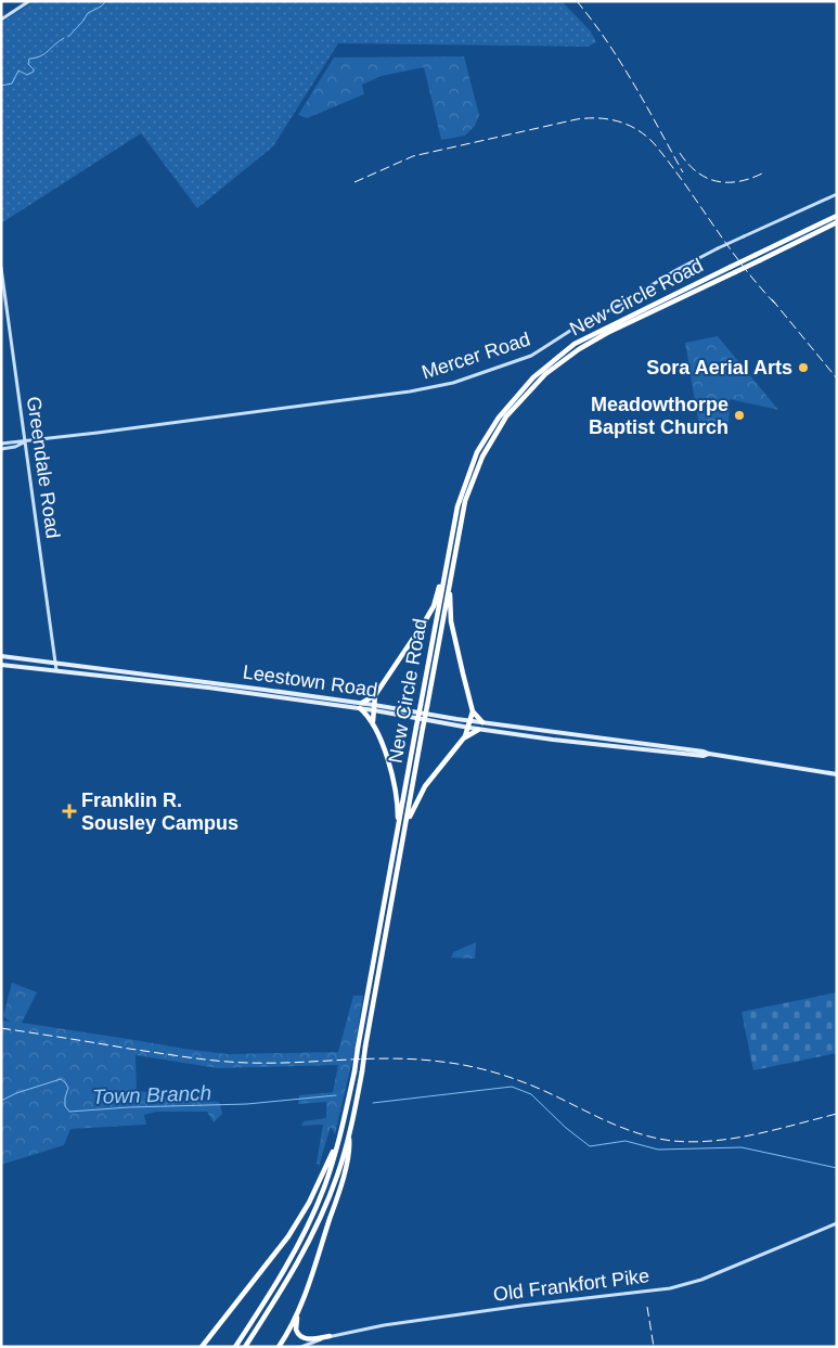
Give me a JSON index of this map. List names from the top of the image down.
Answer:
{
  "streets": {
    "highway": ["New Circle Road"],
    "main road": ["Leestown Road"],
    "street": ["Mercer Road", "Greendale Road", "Old Frankfort Pike"]
  },
  "crossings": [
    ["Mercer Road", "Greendale Road"],
    ["Greendale Road", "Leestown Road"]
  ],
  "water": ["Town Branch"],
  "places": {
    "other": ["Sora Aerial Arts", "Meadowthorpe Baptist Church"],
    "health": ["Franklin R. Sousley Campus"]
  }
}
